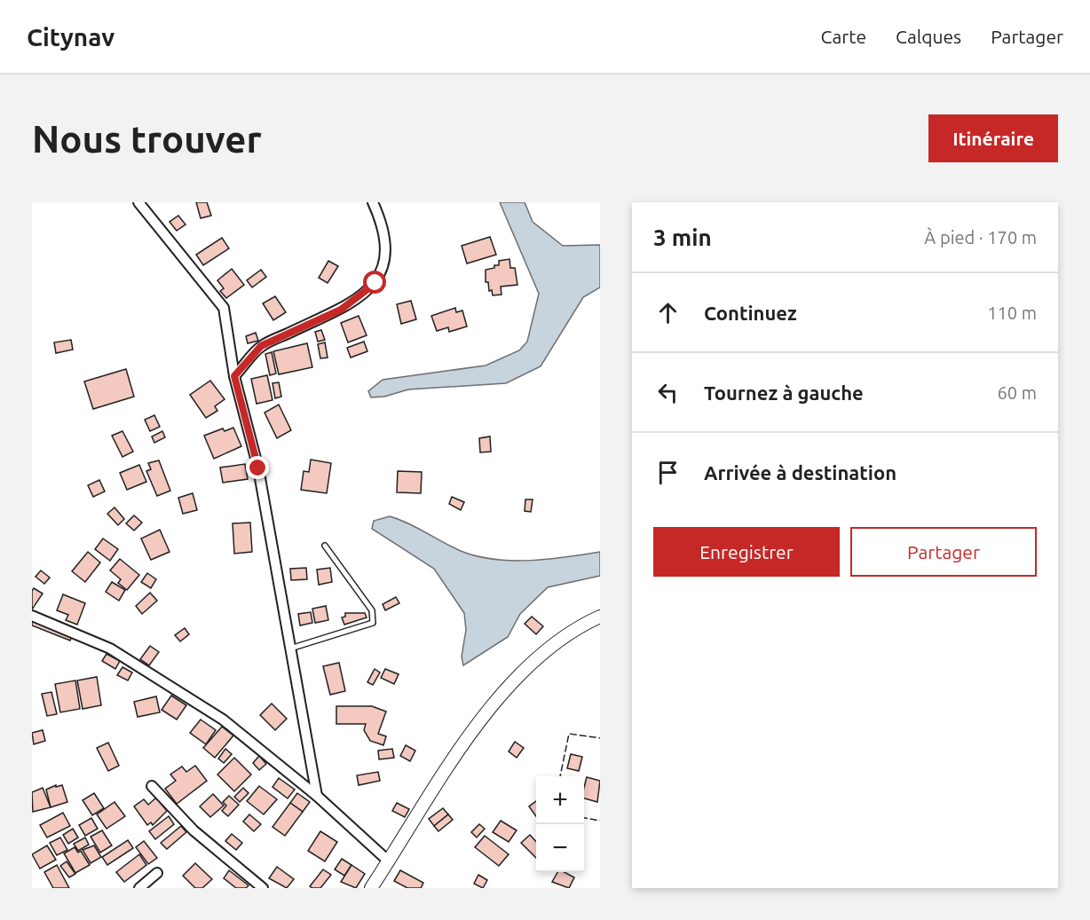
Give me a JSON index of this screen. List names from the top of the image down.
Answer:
{
  "page": {
    "header": "Citynav",
    "nav": ["Carte", "Calques", "Partager"],
    "buttons": [
      "Itinéraire",
      ["Enregistrer", "Partager"]
    ],
    "title": "Nous trouver",
    "heading": ["3 min", "À pied · 170 m"],
    "list": [
      ["Continuez", "110 m"],
      ["Tournez à gauche", "60 m"],
      "Arrivée à destination"
    ],
    "map_buttons": ["+", "−"]
  }
}
